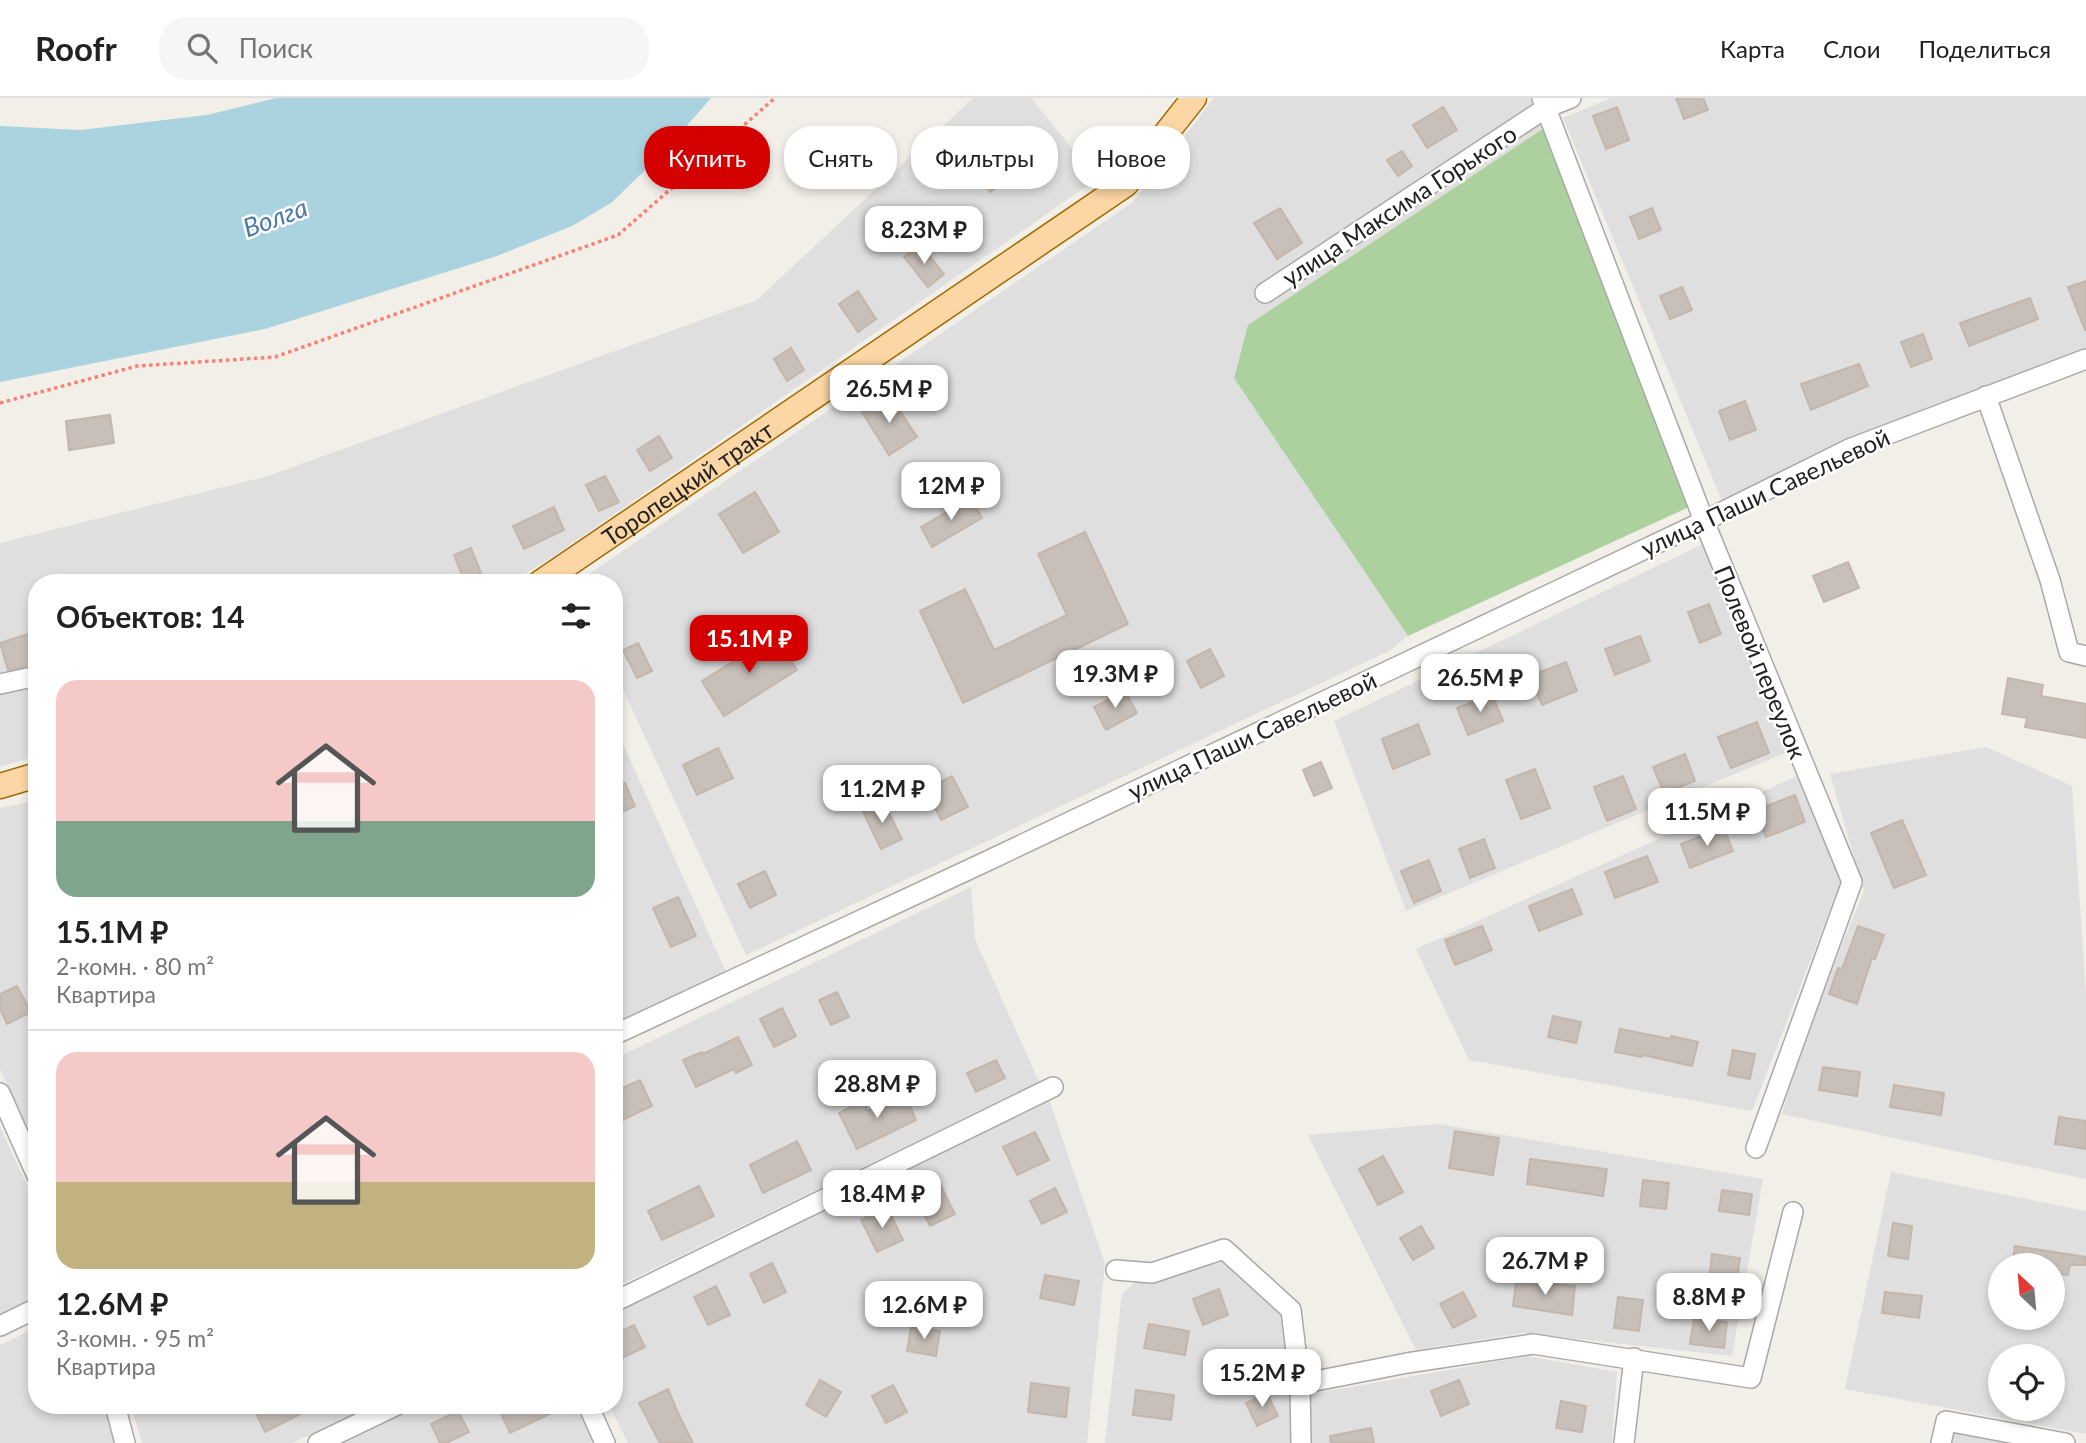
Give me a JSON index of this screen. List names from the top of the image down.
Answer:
{
  "streets": {
    "main road": ["Торопецкий тракт"],
    "street": ["улица Максима Горького", "улица Паши Савельевой", "Полевой переулок"]
  },
  "crossings": [
    ["улица Максима Горького", "Полевой переулок"],
    ["улица Паши Савельевой", "Полевой переулок"]
  ],
  "water": ["Волга"],
  "north": "top left",
  "page": {
    "header": "Roofr",
    "search": "Поиск",
    "nav": ["Карта", "Слои", "Поделиться"],
    "chip": [
      "Купить",
      "Снять",
      "Фильтры",
      "Новое"
    ],
    "price": [
      "8.23M ₽",
      "26.5M ₽",
      "12M ₽",
      "15.1M ₽",
      "19.3M ₽",
      "26.5M ₽",
      "11.2M ₽",
      "11.5M ₽",
      "28.8M ₽",
      "18.4M ₽",
      "26.7M ₽",
      "8.8M ₽",
      "12.6M ₽",
      "15.2M ₽"
    ],
    "heading": "Объектов: 14",
    "list": [
      {
        "name": "15.1M ₽",
        "note": "2-комн. · 80 m² · Квартира"
      },
      {
        "name": "12.6M ₽",
        "note": "3-комн. · 95 m² · Квартира"
      }
    ]
  }
}
